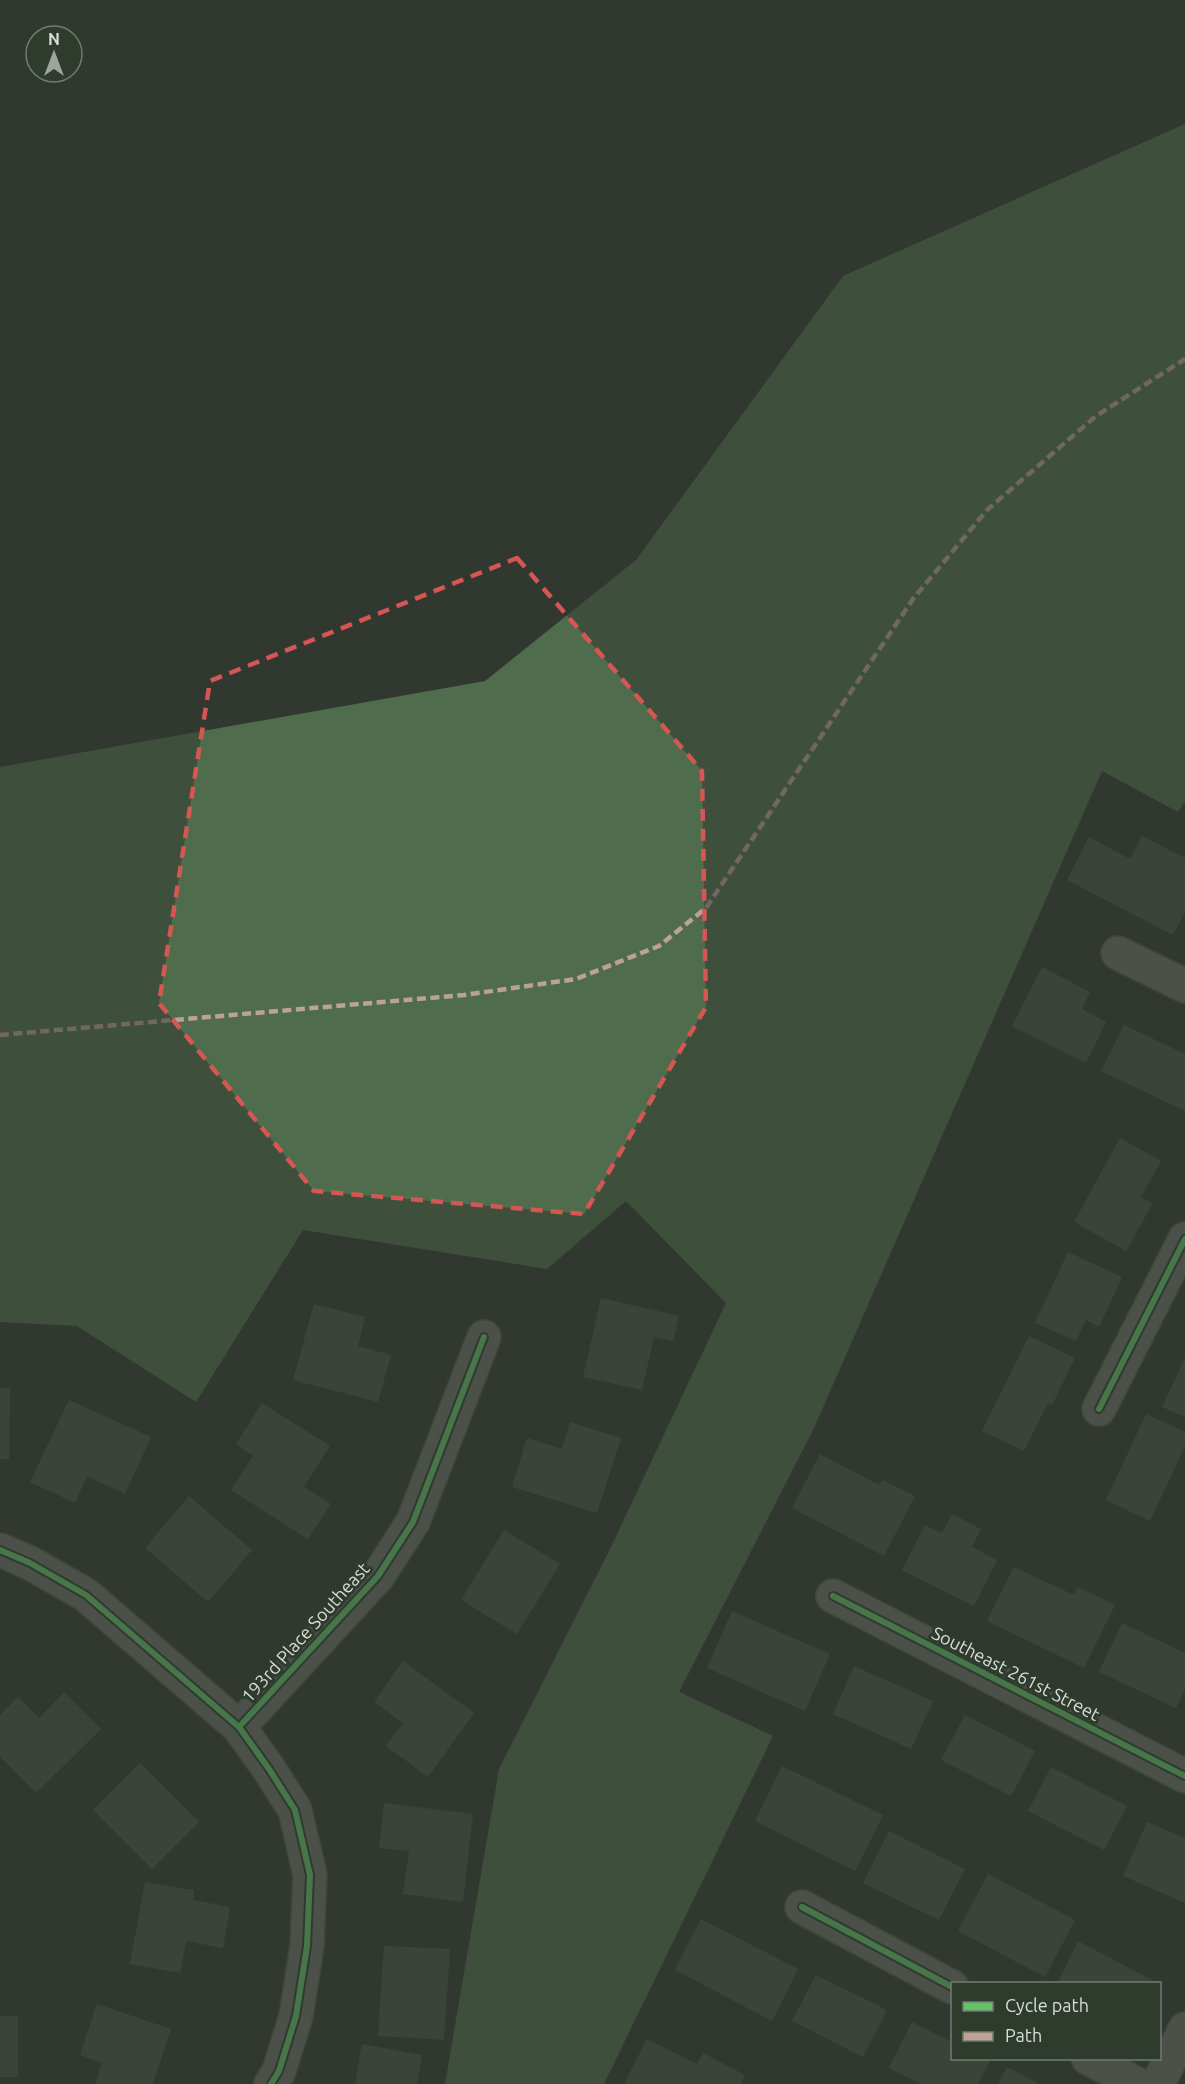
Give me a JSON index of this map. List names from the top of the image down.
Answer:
{
  "streets": {
    "street": ["193rd Place Southeast", "Southeast 261st Street"]
  },
  "legend": ["Cycle path", "Path"],
  "north": "top"
}
